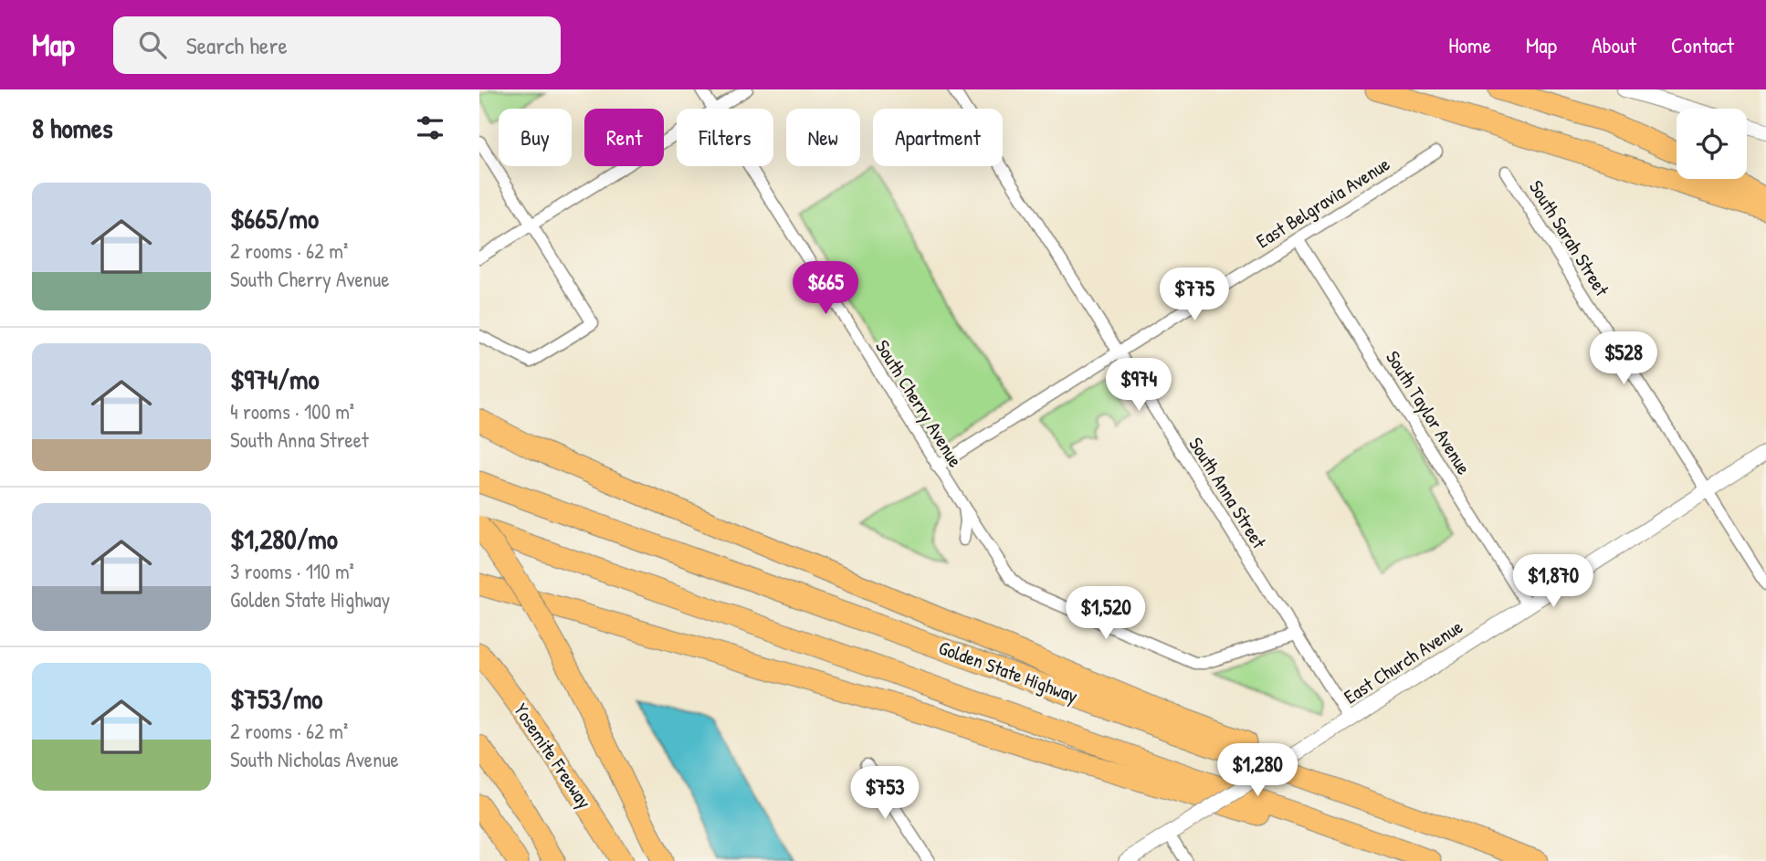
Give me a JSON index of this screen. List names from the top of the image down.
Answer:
{
  "streets": {
    "highway": ["Golden State Highway", "Yosemite Freeway"],
    "street": [
      "East Belgravia Avenue",
      "South Sarah Street",
      "South Cherry Avenue",
      "South Taylor Avenue",
      "South Anna Street",
      "East Church Avenue"
    ]
  },
  "crossings": [
    ["East Belgravia Avenue", "South Cherry Avenue"],
    ["East Belgravia Avenue", "South Taylor Avenue"],
    ["East Belgravia Avenue", "South Anna Street"],
    ["South Sarah Street", "East Church Avenue"],
    ["South Cherry Avenue", "South Anna Street"],
    ["South Taylor Avenue", "East Church Avenue"],
    ["South Anna Street", "East Church Avenue"]
  ],
  "page": {
    "header": "Map",
    "search": "Search here",
    "nav": [
      "Home",
      "Map",
      "About",
      "Contact"
    ],
    "heading": "8 homes",
    "chip": [
      "Buy",
      "Rent",
      "Filters",
      "New",
      "Apartment"
    ],
    "list": [
      {
        "name": "$665/mo",
        "note": "2 rooms · 62 m² · South Cherry Avenue"
      },
      {
        "name": "$974/mo",
        "note": "4 rooms · 100 m² · South Anna Street"
      },
      {
        "name": "$1,280/mo",
        "note": "3 rooms · 110 m² · Golden State Highway"
      },
      {
        "name": "$753/mo",
        "note": "2 rooms · 62 m² · South Nicholas Avenue"
      }
    ],
    "price": [
      "$665",
      "$775",
      "$528",
      "$974",
      "$1,870",
      "$1,520",
      "$1,280",
      "$753"
    ]
  }
}
